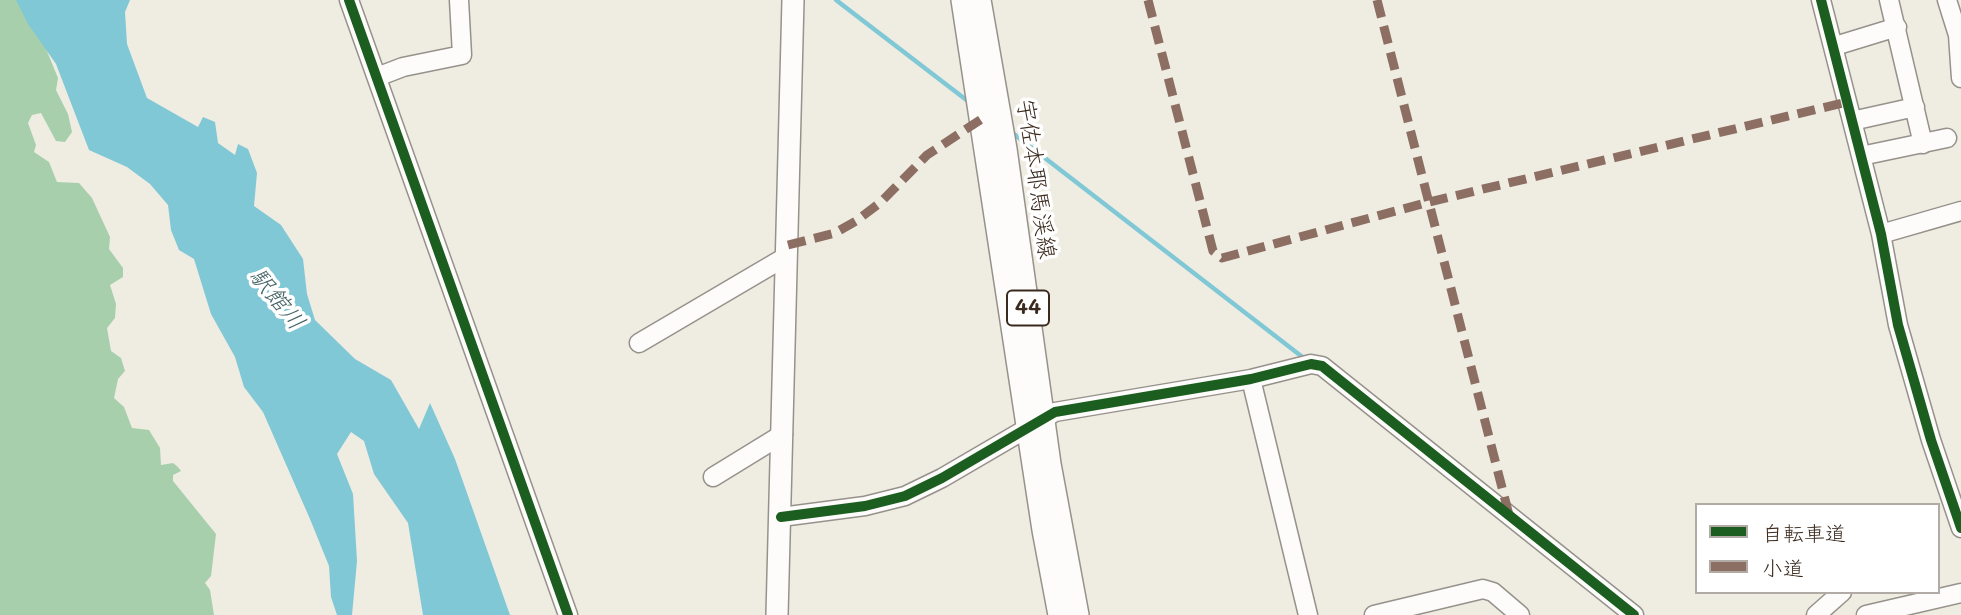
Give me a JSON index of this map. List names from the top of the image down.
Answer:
{
  "streets": {
    "main road": ["宇佐本耶馬渓線", "44"]
  },
  "water": ["駅館川"],
  "legend": ["自転車道", "小道"]
}
